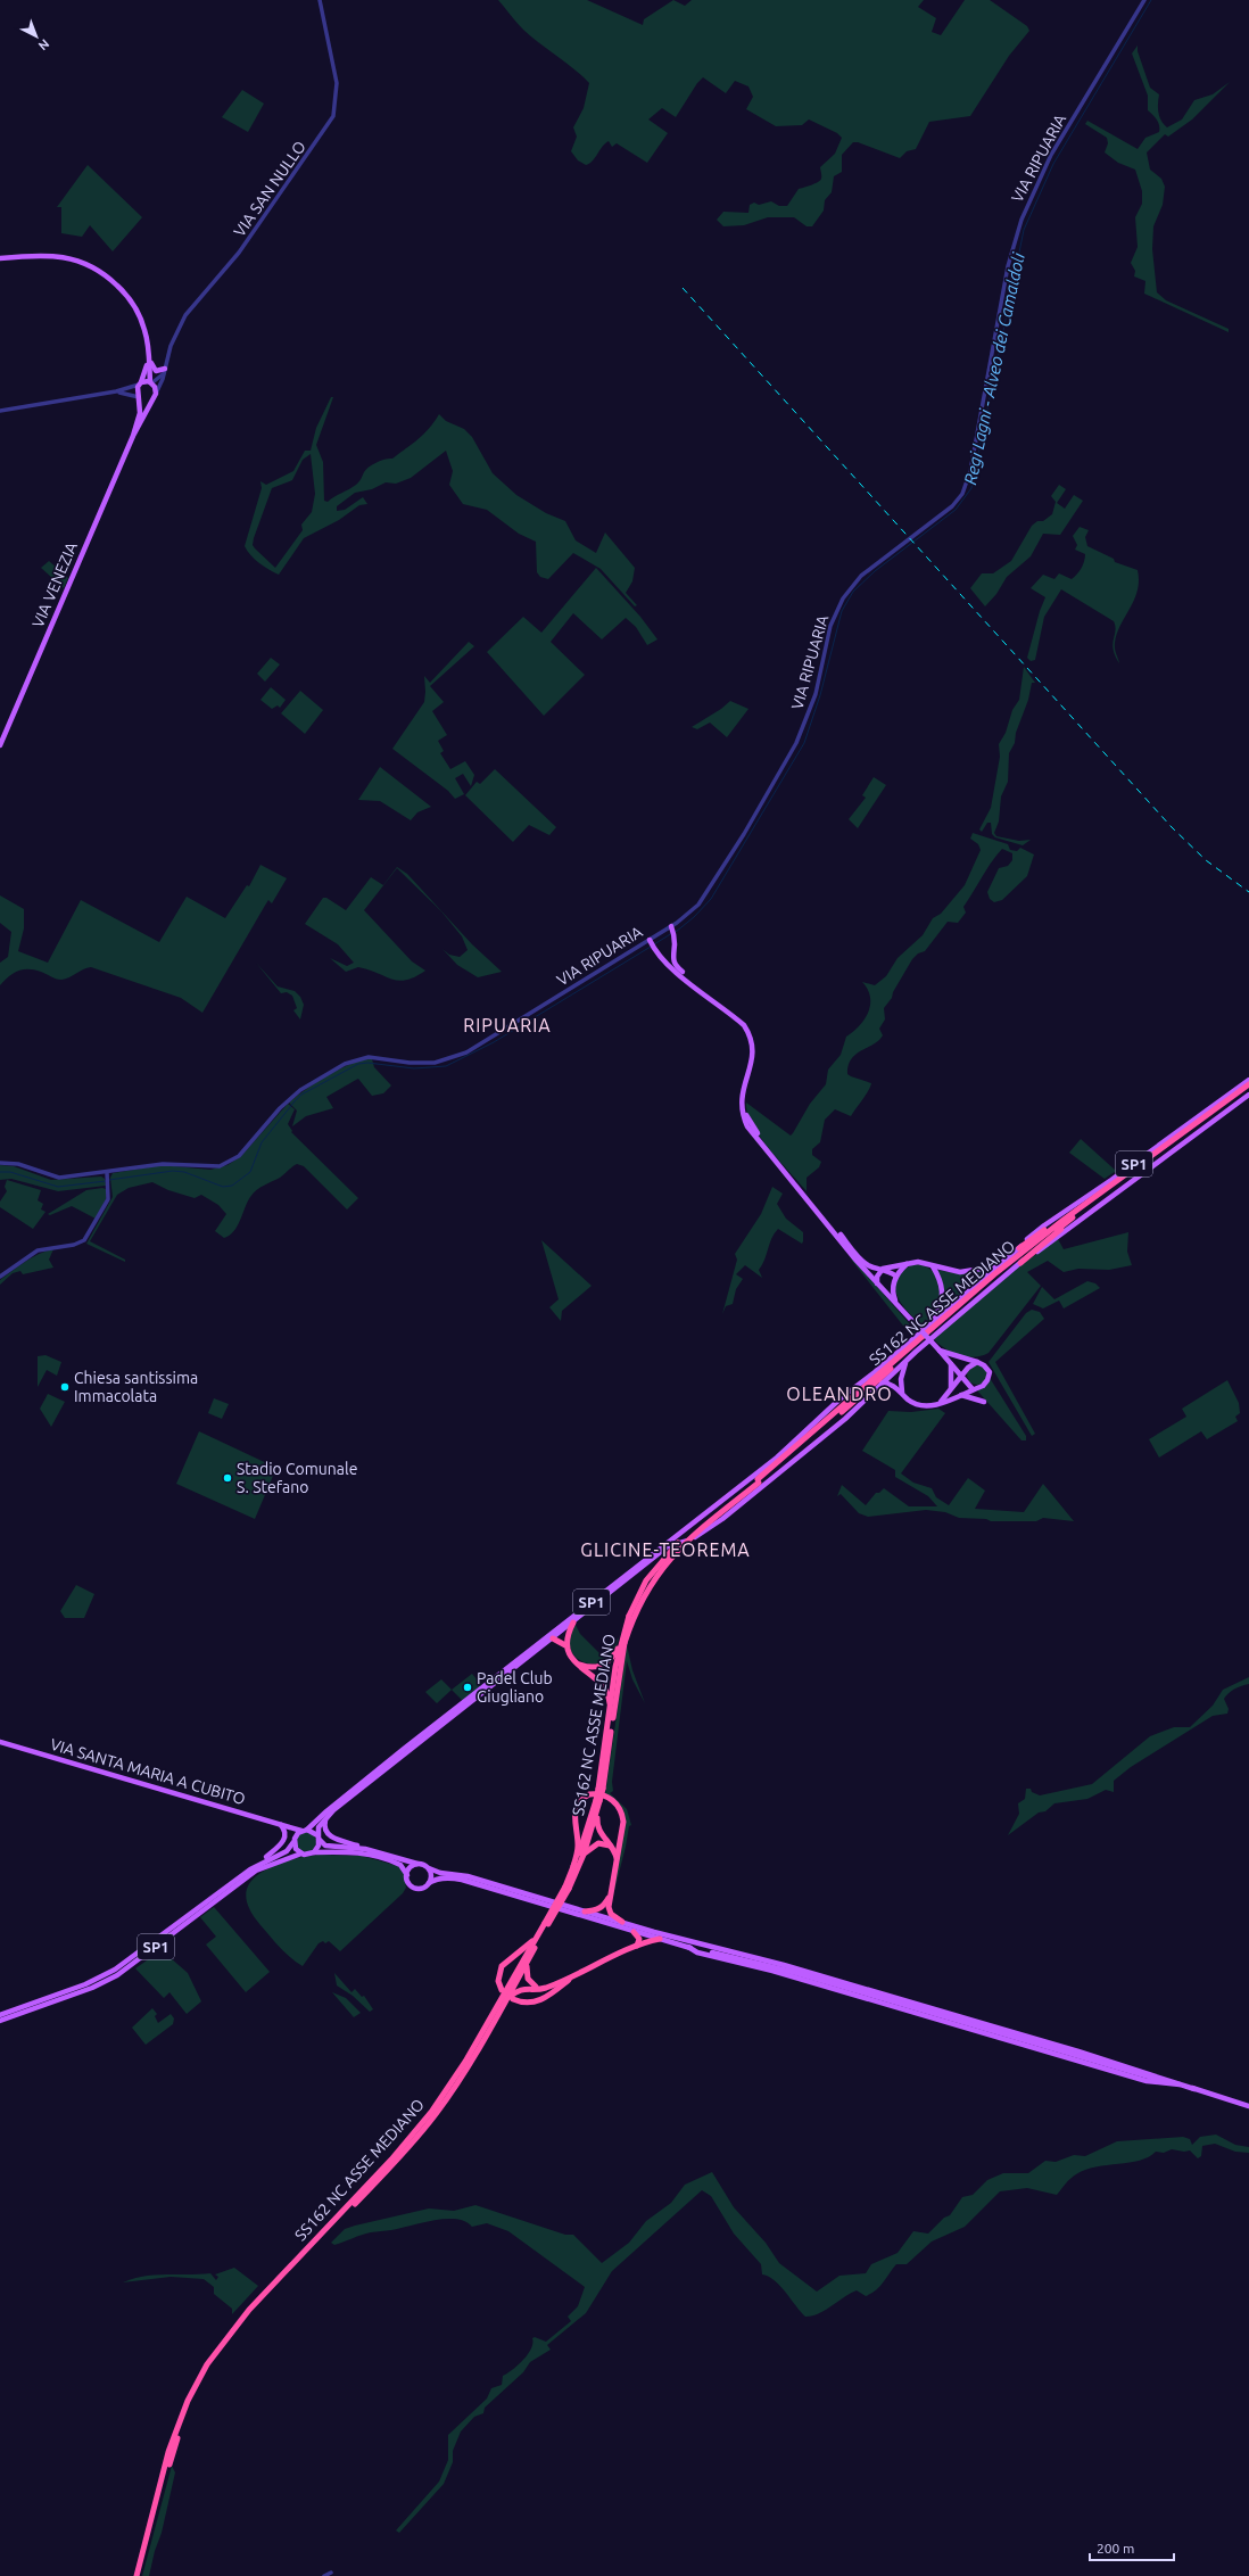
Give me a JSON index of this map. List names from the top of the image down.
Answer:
{
  "streets": {
    "highway": ["SS162 NC ASSE MEDIANO"],
    "main road": ["VIA VENEZIA", "SP1", "VIA SANTA MARIA A CUBITO"],
    "street": ["VIA RIPUARIA", "VIA SAN NULLO"]
  },
  "crossings": [
    ["VIA SAN NULLO", "VIA VENEZIA"],
    ["SP1", "VIA SANTA MARIA A CUBITO"]
  ],
  "districts": ["RIPUARIA", "OLEANDRO", "GLICINE-TEOREMA"],
  "water": ["Regi Lagni - Alveo dei Camaldoli"],
  "places": ["Chiesa santissima Immacolata", "Stadio Comunale S. Stefano", "Padel Club Giugliano"],
  "scale_bar": "200 m",
  "north": "bottom right"
}
